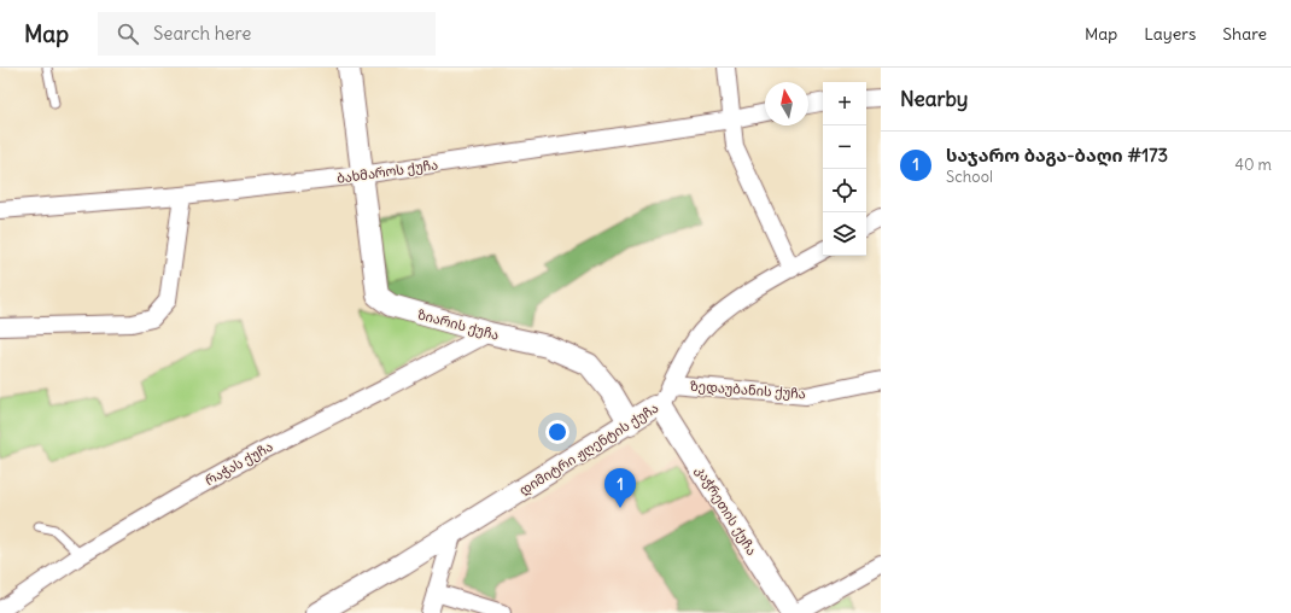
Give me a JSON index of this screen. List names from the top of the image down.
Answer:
{
  "streets": {
    "street": [
      "ბახმაროს ქუჩა",
      "ზიარის ქუჩა",
      "ზედაუბანის ქუჩა",
      "დიმიტრი ჟღენტის ქუჩა",
      "რაჭას ქუჩა",
      "კაჭრეთის ქუჩა"
    ]
  },
  "crossings": [
    ["ბახმაროს ქუჩა", "ზიარის ქუჩა"],
    ["ზიარის ქუჩა", "დიმიტრი ჟღენტის ქუჩა"],
    ["ზიარის ქუჩა", "რაჭას ქუჩა"],
    ["ზედაუბანის ქუჩა", "დიმიტრი ჟღენტის ქუჩა"],
    ["დიმიტრი ჟღენტის ქუჩა", "კაჭრეთის ქუჩა"]
  ],
  "north": "top",
  "page": {
    "header": "Map",
    "search": "Search here",
    "nav": ["Map", "Layers", "Share"],
    "heading": "Nearby",
    "map_buttons": ["+", "−"],
    "list": [
      {
        "mark": "1",
        "name": "საჯარო ბაგა-ბაღი #173",
        "note": "School",
        "value": "40 m"
      }
    ],
    "pins": "1"
  }
}
